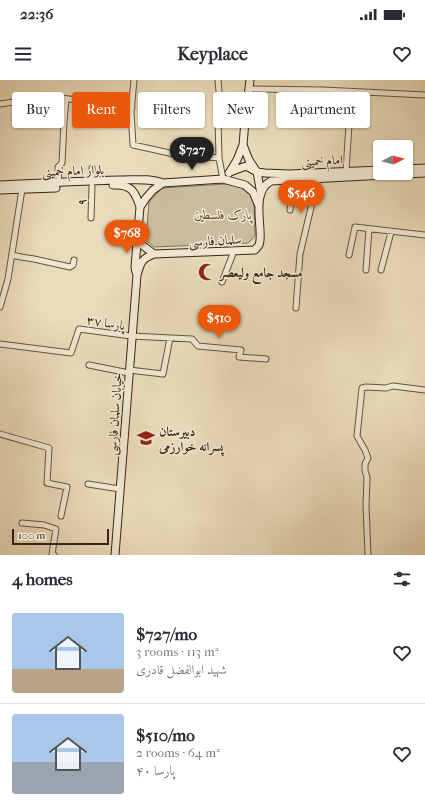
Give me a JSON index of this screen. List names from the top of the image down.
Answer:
{
  "streets": {
    "main road": [
      "امام خمینی",
      "بلوار امام خمینی",
      "سلمان فارسی",
      "خیابان سلمان فارسی"
    ],
    "street": ["۹", "پارسا ۳۷"]
  },
  "crossings": [
    ["امام خمینی", "سلمان فارسی"],
    ["بلوار امام خمینی", "۹"],
    ["بلوار امام خمینی", "سلمان فارسی"],
    ["پارسا ۳۷", "خیابان سلمان فارسی"]
  ],
  "parks": ["پارک فلسطین"],
  "places": {
    "mosque": ["مسجد جامع ولیعصر"],
    "school or university": ["دبیرستان پسرانه خوارزمی"]
  },
  "scale_bar": "100 m",
  "north": "right",
  "page": {
    "status": "22:36",
    "header": "Keyplace",
    "chip": [
      "Buy",
      "Rent",
      "Filters",
      "New",
      "Apartment"
    ],
    "price": [
      "$727",
      "$546",
      "$768",
      "$510"
    ],
    "scale": "100 m",
    "heading": "4 homes",
    "list": [
      {
        "name": "$727/mo",
        "note": "3 rooms · 113 m² · شهید ابوالفضل قادری"
      },
      {
        "name": "$510/mo",
        "note": "2 rooms · 64 m² · پارسا ۴۰"
      }
    ]
  }
}
